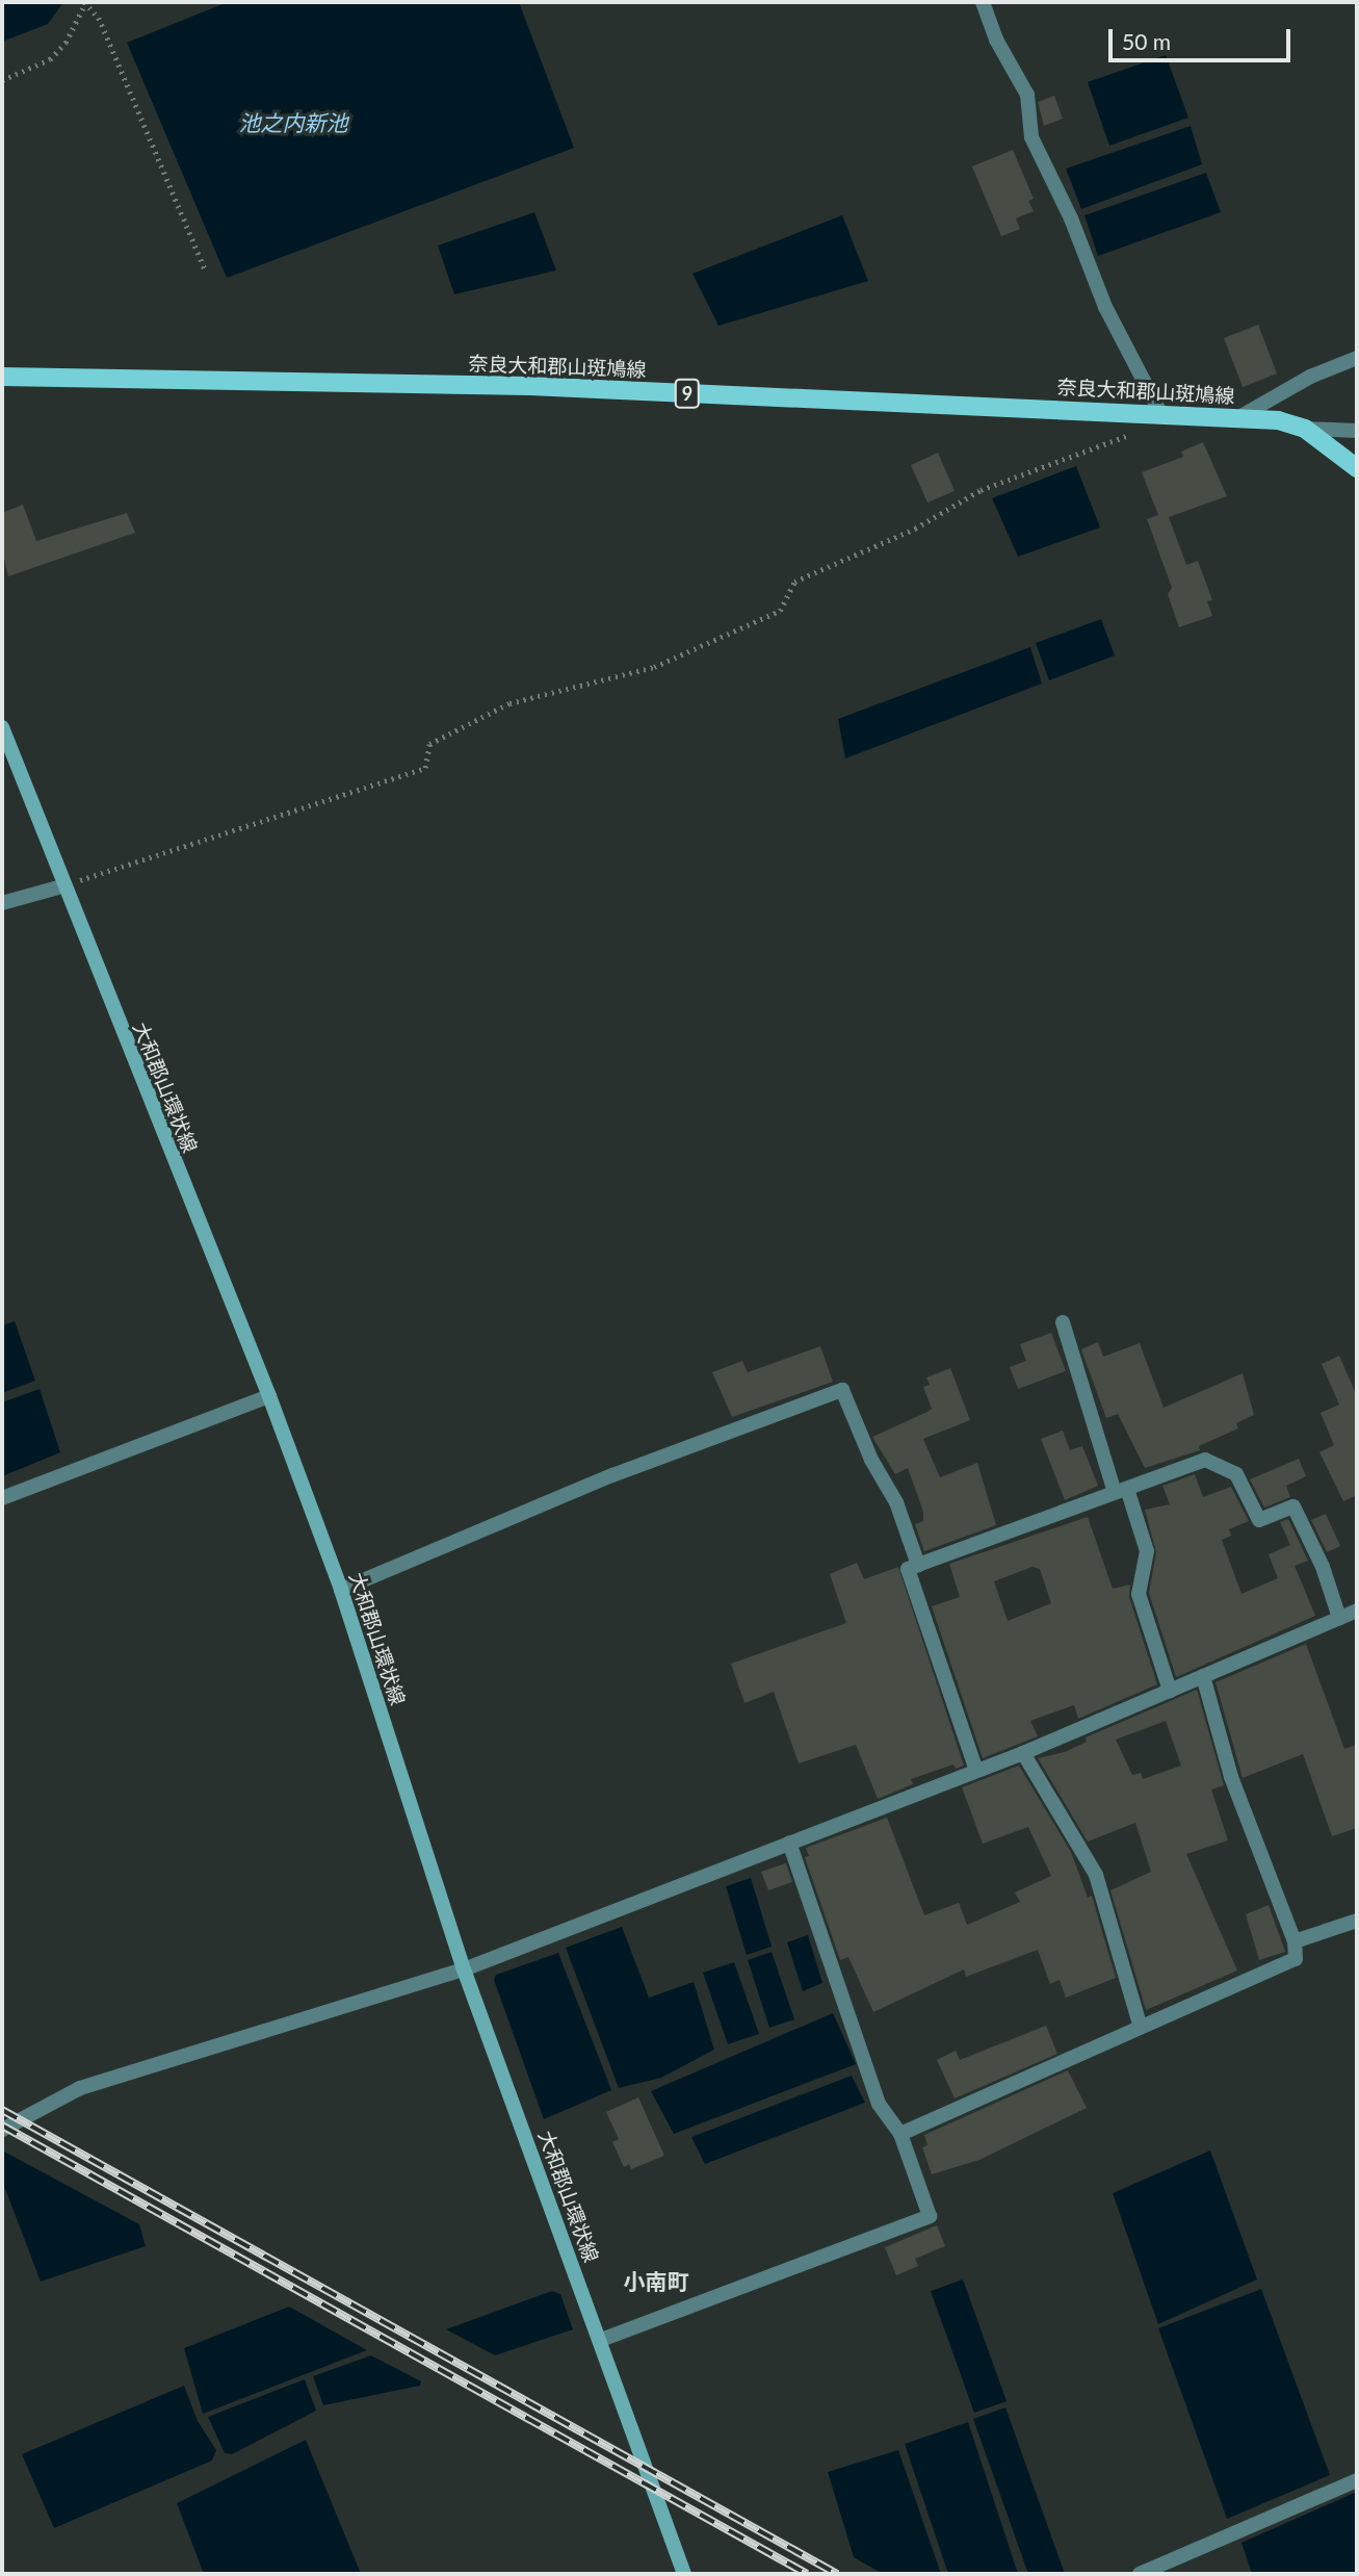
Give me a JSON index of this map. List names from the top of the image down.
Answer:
{
  "streets": {
    "main road": ["奈良大和郡山斑鳩線", "9", "大和郡山環状線"]
  },
  "districts": ["小南町"],
  "water": ["池之内新池"],
  "scale_bar": "50 m"
}
